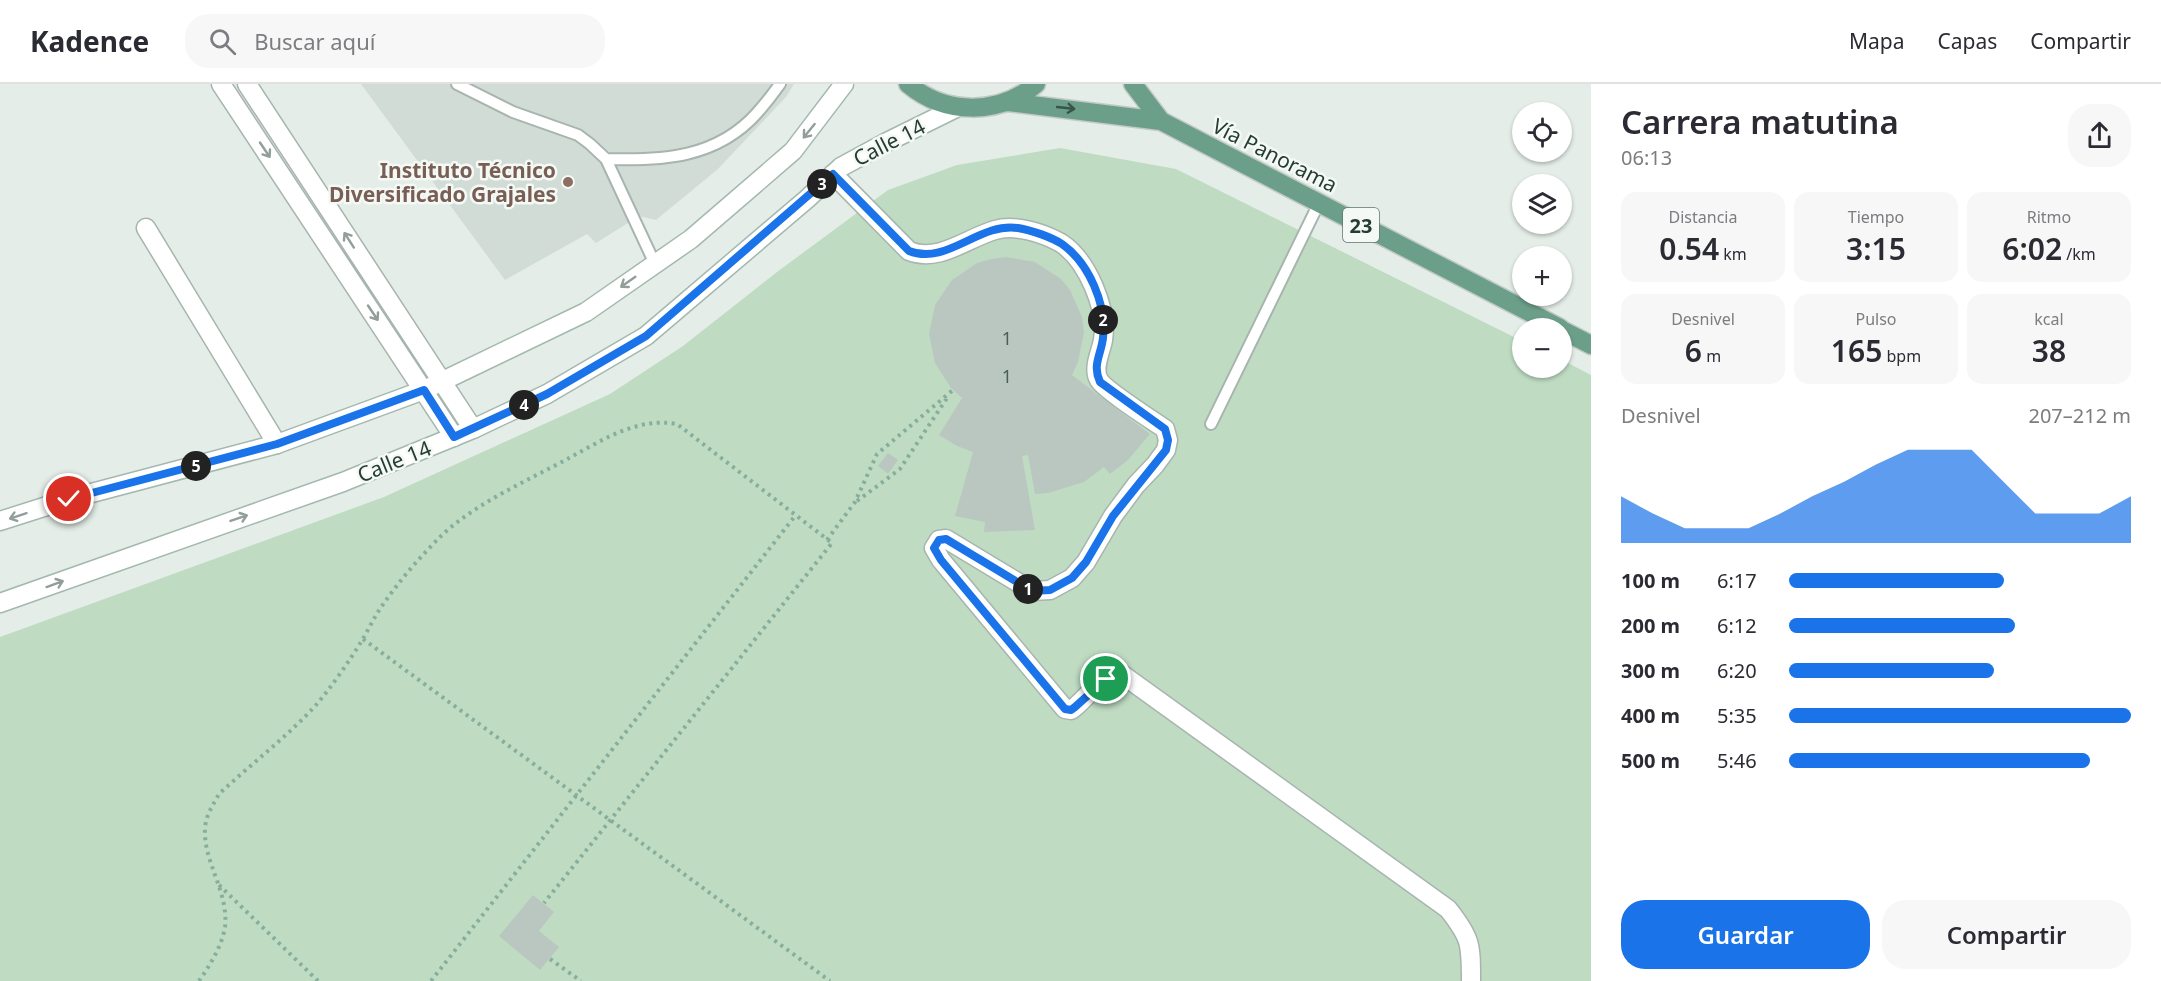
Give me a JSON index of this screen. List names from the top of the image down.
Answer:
{
  "streets": {
    "main road": ["Vía Panorama", "23"],
    "street": ["Calle 14"]
  },
  "places": ["Instituto Técnico Diversificado Grajales"],
  "house_numbers": ["1", "1"],
  "page": {
    "header": "Kadence",
    "search": "Buscar aquí",
    "nav": ["Mapa", "Capas", "Compartir"],
    "heading": ["Carrera matutina", "06:13"],
    "map_buttons": ["+", "−"],
    "pins": [
      "3",
      "2",
      "4",
      "5",
      "1"
    ],
    "stats": [
      ["Distancia", "0.54 km"],
      ["Tiempo", "3:15"],
      ["Ritmo", "6:02 /km"],
      ["Desnivel", "6 m"],
      ["Pulso", "165 bpm"],
      ["kcal", "38"]
    ],
    "chart": ["Desnivel", "207–212 m"],
    "list": [
      {
        "name": "100 m",
        "note": "6:17"
      },
      {
        "name": "200 m",
        "note": "6:12"
      },
      {
        "name": "300 m",
        "note": "6:20"
      },
      {
        "name": "400 m",
        "note": "5:35"
      },
      {
        "name": "500 m",
        "note": "5:46"
      }
    ],
    "buttons": ["Guardar", "Compartir"]
  }
}
